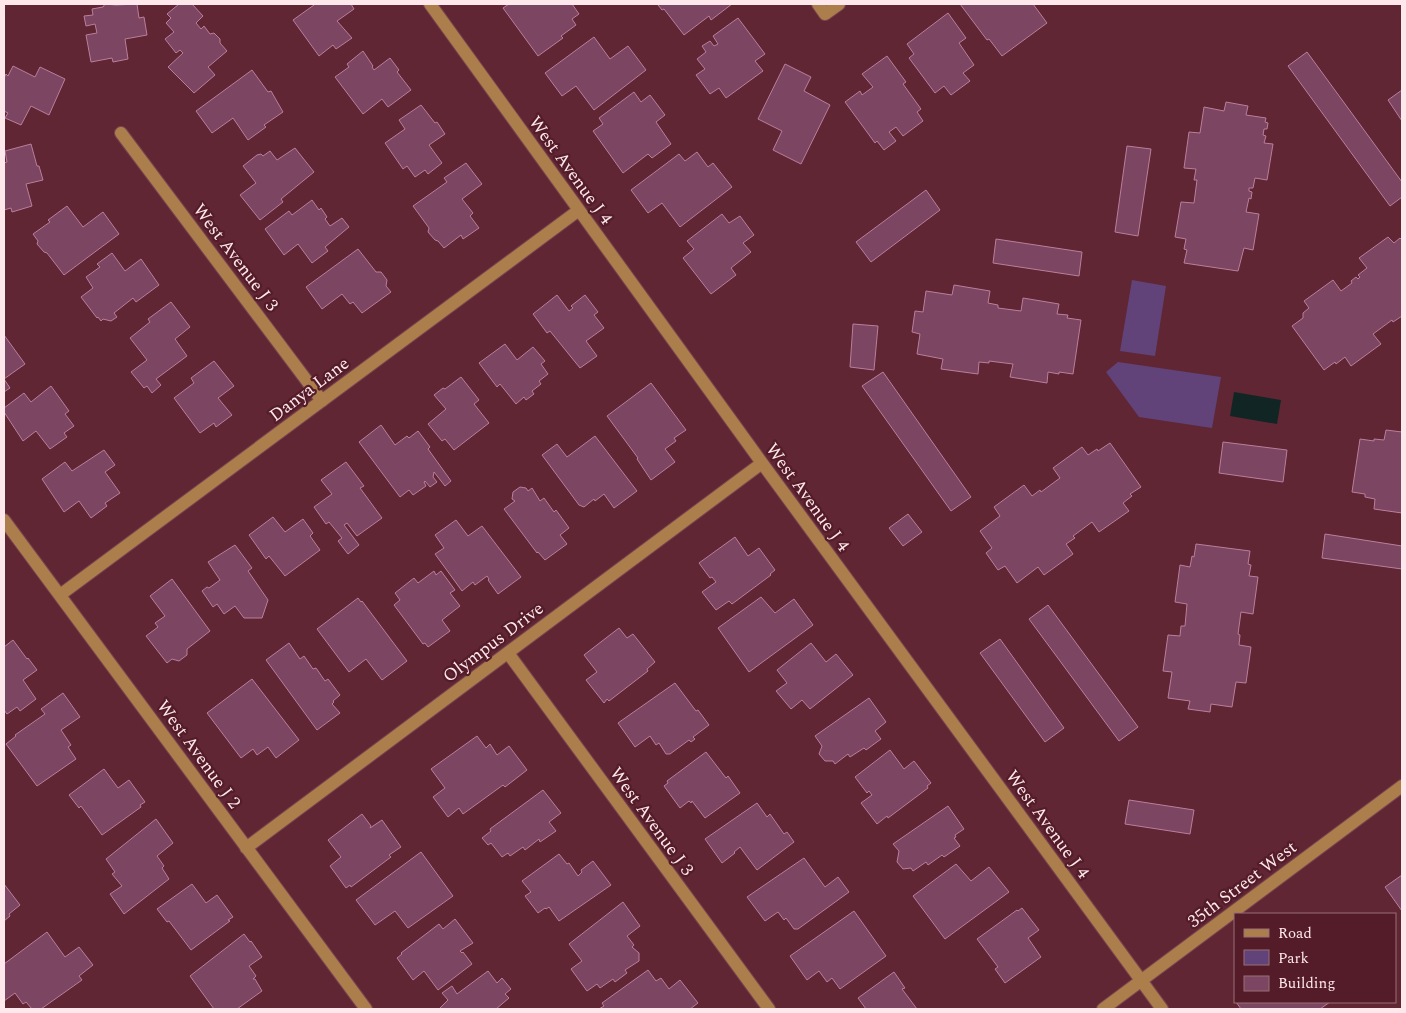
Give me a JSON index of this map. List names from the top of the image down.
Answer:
{
  "streets": {
    "street": [
      "West Avenue J 4",
      "West Avenue J 3",
      "Danya Lane",
      "Olympus Drive",
      "West Avenue J 2",
      "35th Street West"
    ]
  },
  "crossings": [
    ["West Avenue J 4", "Danya Lane"],
    ["West Avenue J 4", "Olympus Drive"],
    ["West Avenue J 4", "35th Street West"],
    ["West Avenue J 3", "Danya Lane"],
    ["West Avenue J 3", "Olympus Drive"],
    ["Danya Lane", "West Avenue J 2"],
    ["Olympus Drive", "West Avenue J 2"]
  ],
  "legend": ["Road", "Park", "Building"]
}
